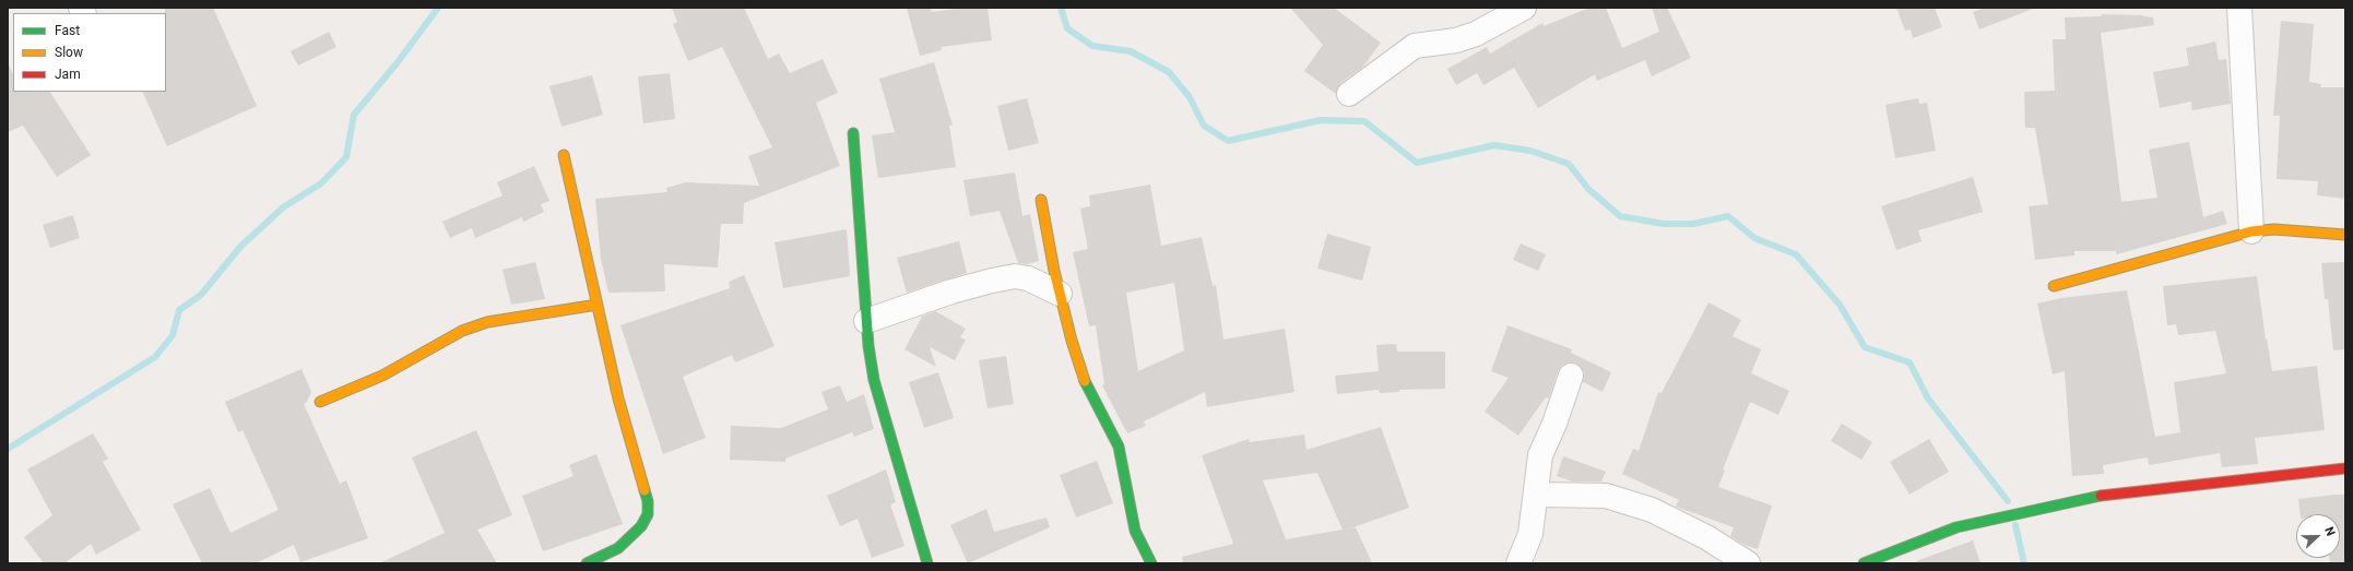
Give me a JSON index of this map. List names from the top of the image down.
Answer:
{
  "legend": ["Fast", "Slow", "Jam"],
  "north": "right"
}
